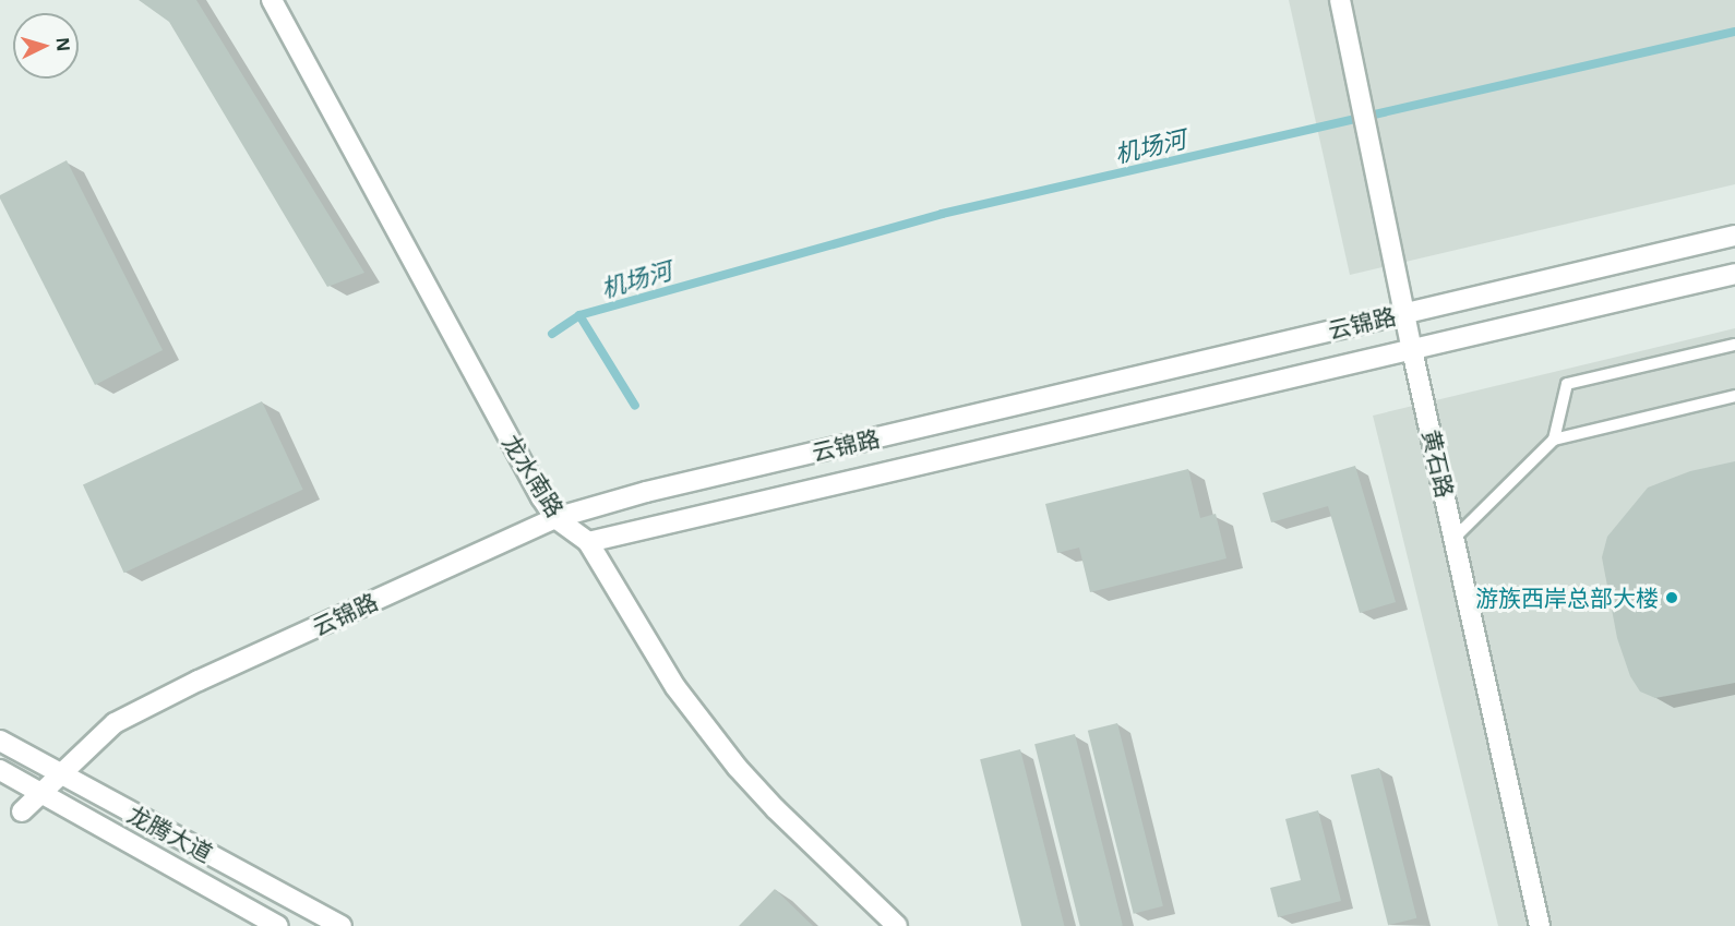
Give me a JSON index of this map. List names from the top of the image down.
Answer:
{
  "streets": {
    "main road": [
      "云锦路",
      "黄石路",
      "龙水南路",
      "龙腾大道"
    ]
  },
  "crossings": [
    ["云锦路", "黄石路"],
    ["云锦路", "龙水南路"],
    ["云锦路", "龙腾大道"]
  ],
  "water": ["机场河"],
  "places": ["游族西岸总部大楼"],
  "north": "right"
}
